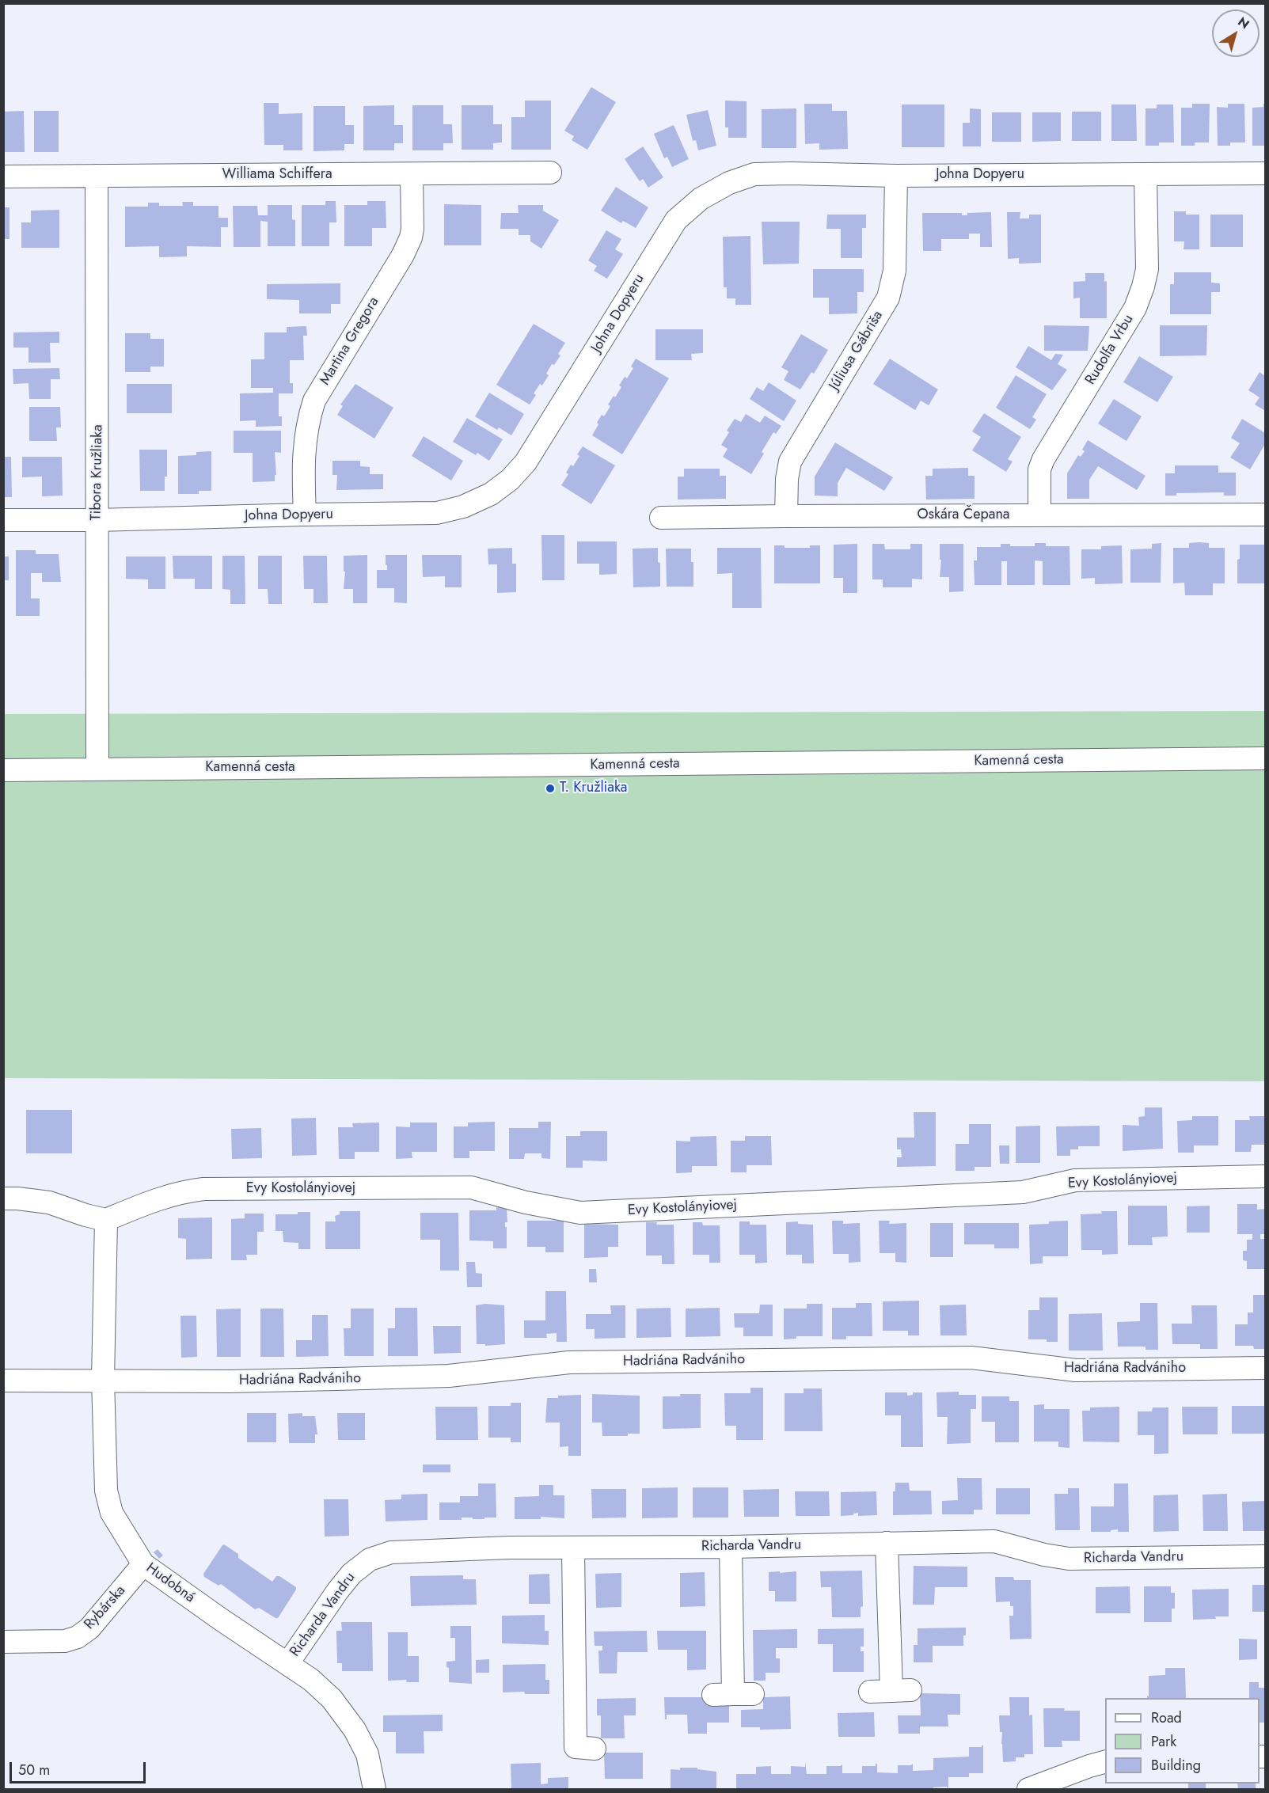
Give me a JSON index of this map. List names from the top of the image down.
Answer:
{
  "streets": {
    "street": [
      "Williama Schiffera",
      "Johna Dopyeru",
      "Martina Gregora",
      "Rudolfa Vrbu",
      "Júliusa Gábriša",
      "Tibora Kružliaka",
      "Oskára Čepana",
      "Kamenná cesta",
      "Evy Kostolányiovej",
      "Hadriána Radvániho",
      "Richarda Vandru",
      "Hudobná",
      "Rybárska"
    ]
  },
  "crossings": [
    ["Williama Schiffera", "Martina Gregora"],
    ["Williama Schiffera", "Tibora Kružliaka"],
    ["Johna Dopyeru", "Martina Gregora"],
    ["Johna Dopyeru", "Rudolfa Vrbu"],
    ["Johna Dopyeru", "Júliusa Gábriša"],
    ["Johna Dopyeru", "Tibora Kružliaka"],
    ["Rudolfa Vrbu", "Oskára Čepana"],
    ["Júliusa Gábriša", "Oskára Čepana"],
    ["Tibora Kružliaka", "Kamenná cesta"],
    ["Evy Kostolányiovej", "Hudobná"],
    ["Hadriána Radvániho", "Hudobná"],
    ["Richarda Vandru", "Hudobná"],
    ["Hudobná", "Rybárska"]
  ],
  "places": ["T. Kružliaka"],
  "legend": ["Road", "Park", "Building"],
  "scale_bar": "50 m",
  "north": "top right"
}
